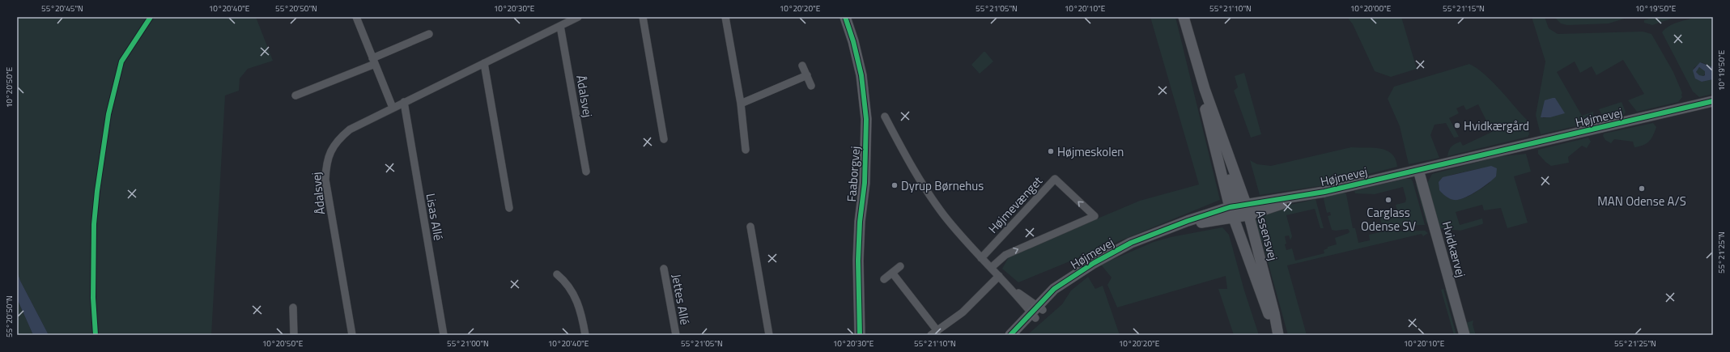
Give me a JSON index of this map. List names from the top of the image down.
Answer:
{
  "streets": {
    "street": [
      "Ådalsvej",
      "Højmevej",
      "Faaborgvej",
      "Højmevænget",
      "Lisas Allé",
      "Assensvej",
      "Hvidkærvej",
      "Jettes Allé"
    ]
  },
  "crossings": [
    ["Ådalsvej", "Lisas Allé"],
    ["Højmevej", "Assensvej"],
    ["Højmevej", "Hvidkærvej"]
  ],
  "places": [
    "Hvidkærgård",
    "Højmeskolen",
    "Dyrup Børnehus",
    "MAN Odense A/S",
    "Carglass Odense SV"
  ],
  "coordinates": [
    "55°20'45\"N",
    "10°20'40\"E",
    "55°20'50\"N",
    "10°20'30\"E",
    "10°20'20\"E",
    "55°21'05\"N",
    "10°20'10\"E",
    "55°21'10\"N",
    "10°20'00\"E",
    "55°21'15\"N",
    "10°19'50\"E",
    "10°20'50\"E",
    "55°21'25\"N",
    "55°21'00\"N"
  ]
}
